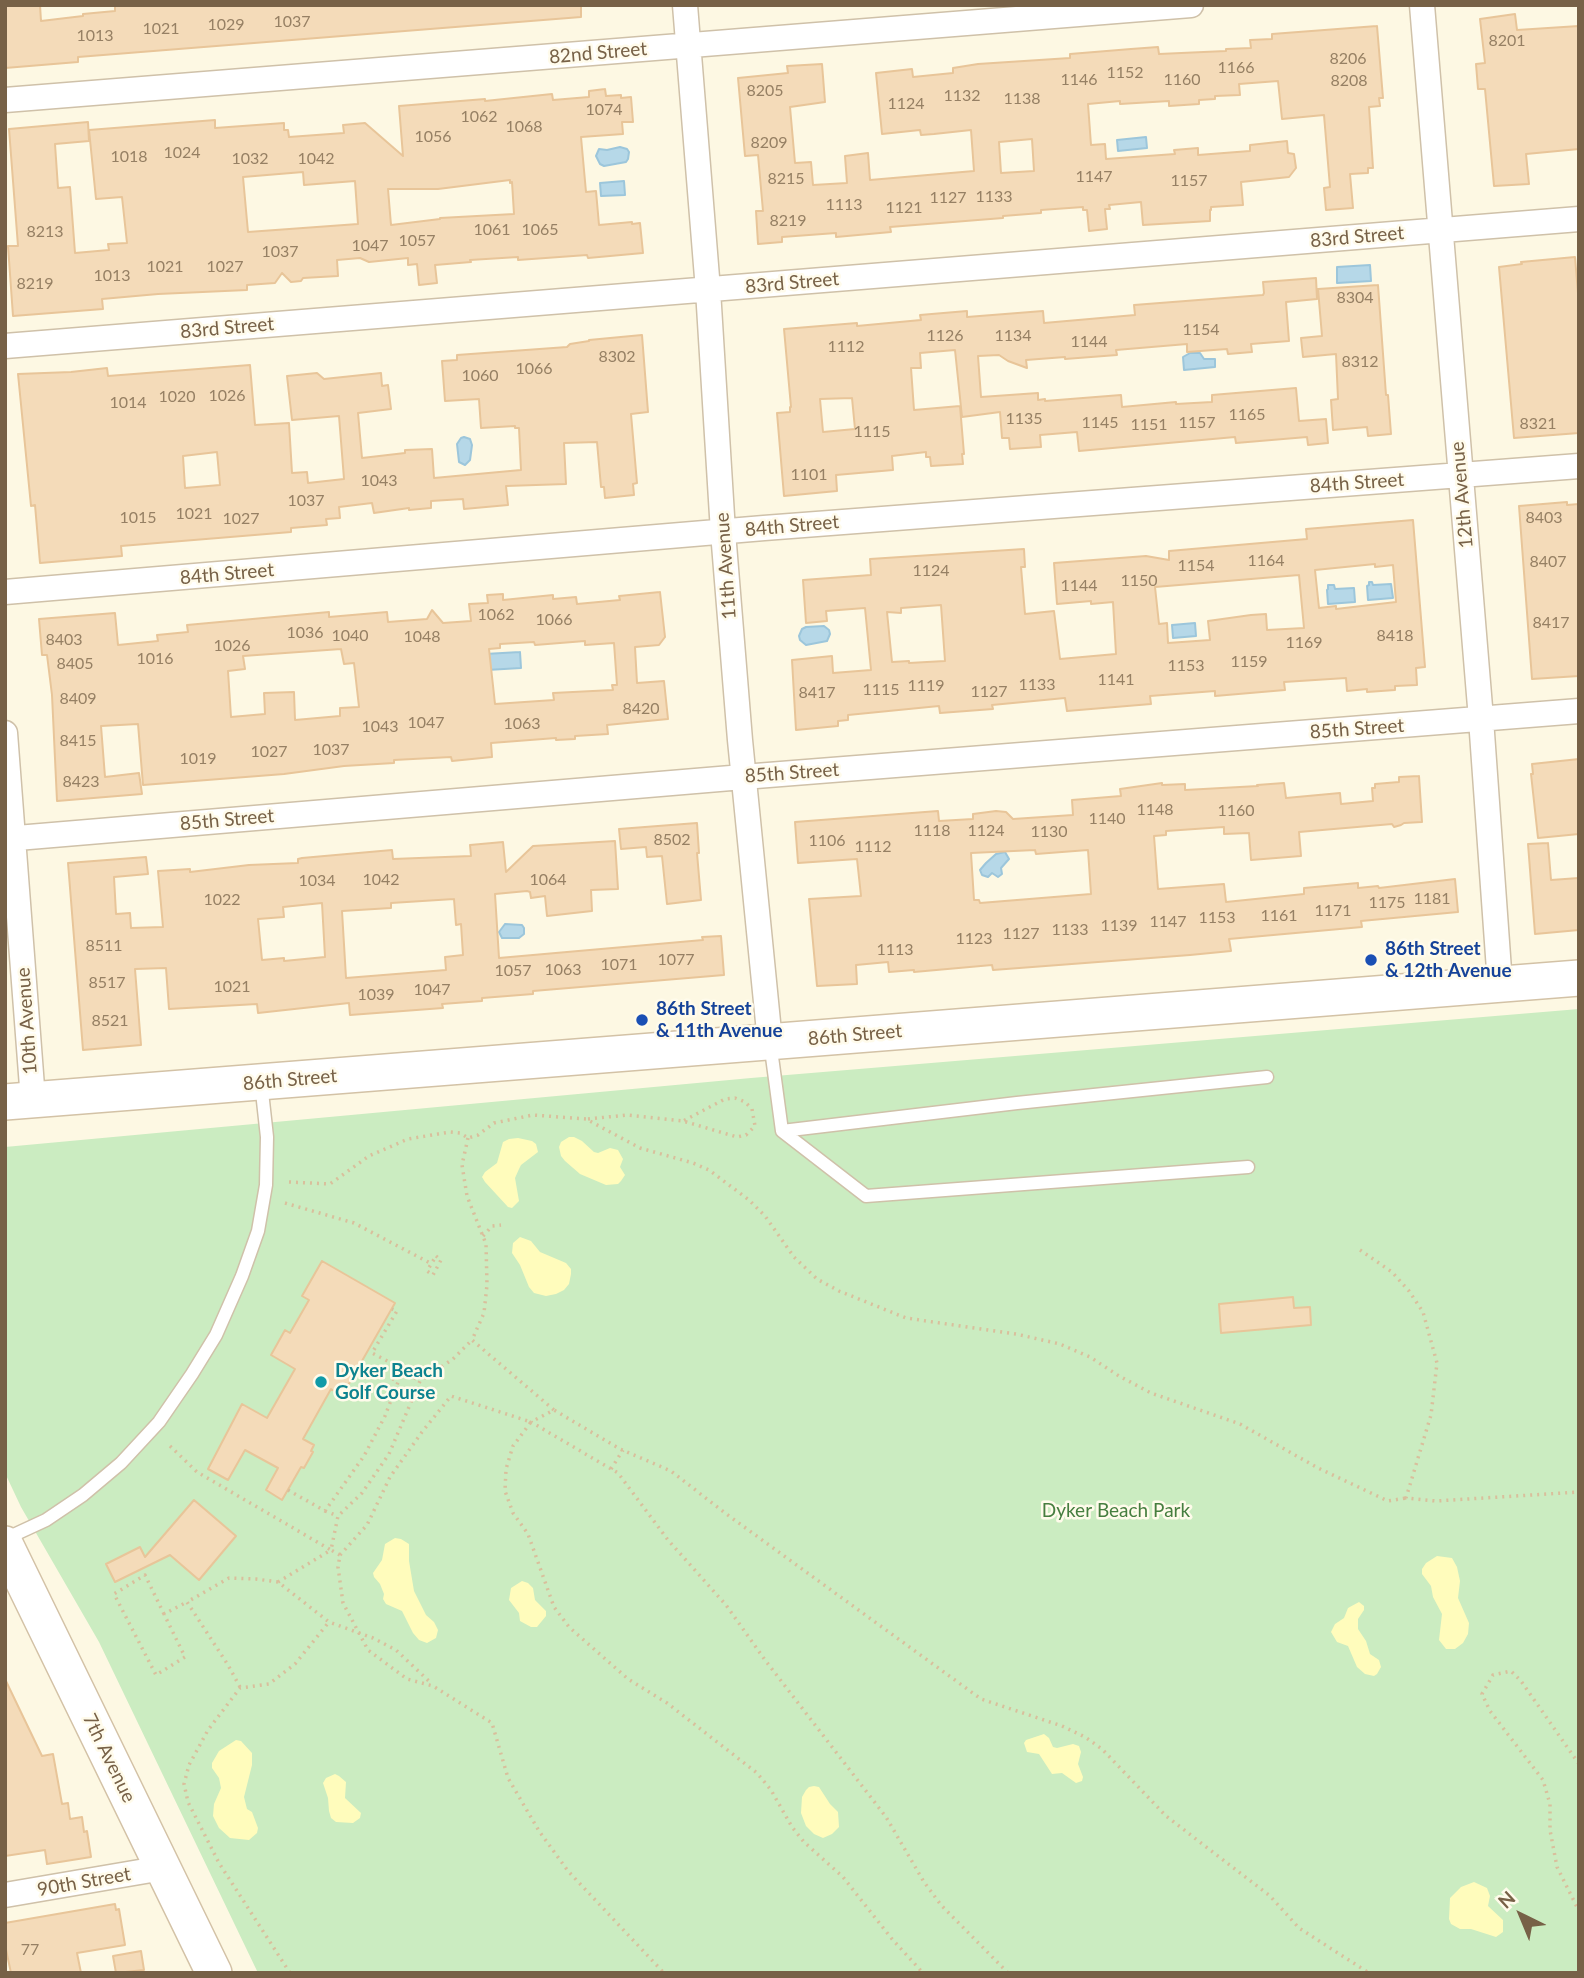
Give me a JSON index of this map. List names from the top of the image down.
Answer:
{
  "streets": {
    "main road": ["86th Street", "7th Avenue"],
    "street": [
      "82nd Street",
      "83rd Street",
      "84th Street",
      "12th Avenue",
      "11th Avenue",
      "85th Street",
      "10th Avenue",
      "90th Street"
    ]
  },
  "crossings": [
    ["82nd Street", "11th Avenue"],
    ["83rd Street", "12th Avenue"],
    ["83rd Street", "11th Avenue"],
    ["84th Street", "12th Avenue"],
    ["84th Street", "11th Avenue"],
    ["12th Avenue", "85th Street"],
    ["12th Avenue", "86th Street"],
    ["11th Avenue", "85th Street"],
    ["11th Avenue", "86th Street"],
    ["85th Street", "10th Avenue"],
    ["10th Avenue", "86th Street"],
    ["7th Avenue", "90th Street"]
  ],
  "parks": ["Dyker Beach Park"],
  "places": ["86th Street & 12th Avenue", "86th Street & 11th Avenue", "Dyker Beach Golf Course"],
  "house_numbers": [
    "1037",
    "1029",
    "1021",
    "1013",
    "8201",
    "8206",
    "1166",
    "1152",
    "1146",
    "1160",
    "8208",
    "8205",
    "1132",
    "1138",
    "1124",
    "1074",
    "1062",
    "1068",
    "1056",
    "8209",
    "1024",
    "1018",
    "1032",
    "1042",
    "1147",
    "8215",
    "1157",
    "1133",
    "1127",
    "1113",
    "1121",
    "8219",
    "1061",
    "1065",
    "8213",
    "1057",
    "1047",
    "1037",
    "1021",
    "1027",
    "1013",
    "8219",
    "8304",
    "1154",
    "1126",
    "1134",
    "1144",
    "1112",
    "8302",
    "8312",
    "1066",
    "1060",
    "1026",
    "1020",
    "1014",
    "1165",
    "1135",
    "1145",
    "1157",
    "8321",
    "1151",
    "1115",
    "1101",
    "1043",
    "1037",
    "1021",
    "1015",
    "8403",
    "1027",
    "1164",
    "8407",
    "1154",
    "1124",
    "1150",
    "1144",
    "1062",
    "1066",
    "8417",
    "1036",
    "1040",
    "8418",
    "1048",
    "8403",
    "1169",
    "1026",
    "1016",
    "1159",
    "8405",
    "1153",
    "1141",
    "1133",
    "1119",
    "1115",
    "1127",
    "8417",
    "8409",
    "8420",
    "1047",
    "1063",
    "1043",
    "8415",
    "1037",
    "1027",
    "1019",
    "8423",
    "1148",
    "1160",
    "1140",
    "1118",
    "1124",
    "1130",
    "8502",
    "1106",
    "1112",
    "1042",
    "1064",
    "1034",
    "1181",
    "1022",
    "1175",
    "1171",
    "1161",
    "1153",
    "1147",
    "1139",
    "1133",
    "1127",
    "1123",
    "8511",
    "1113",
    "1077",
    "1071",
    "1063",
    "1057",
    "8517",
    "1021",
    "1047",
    "1039",
    "8521",
    "77"
  ],
  "north": "top left"
}
